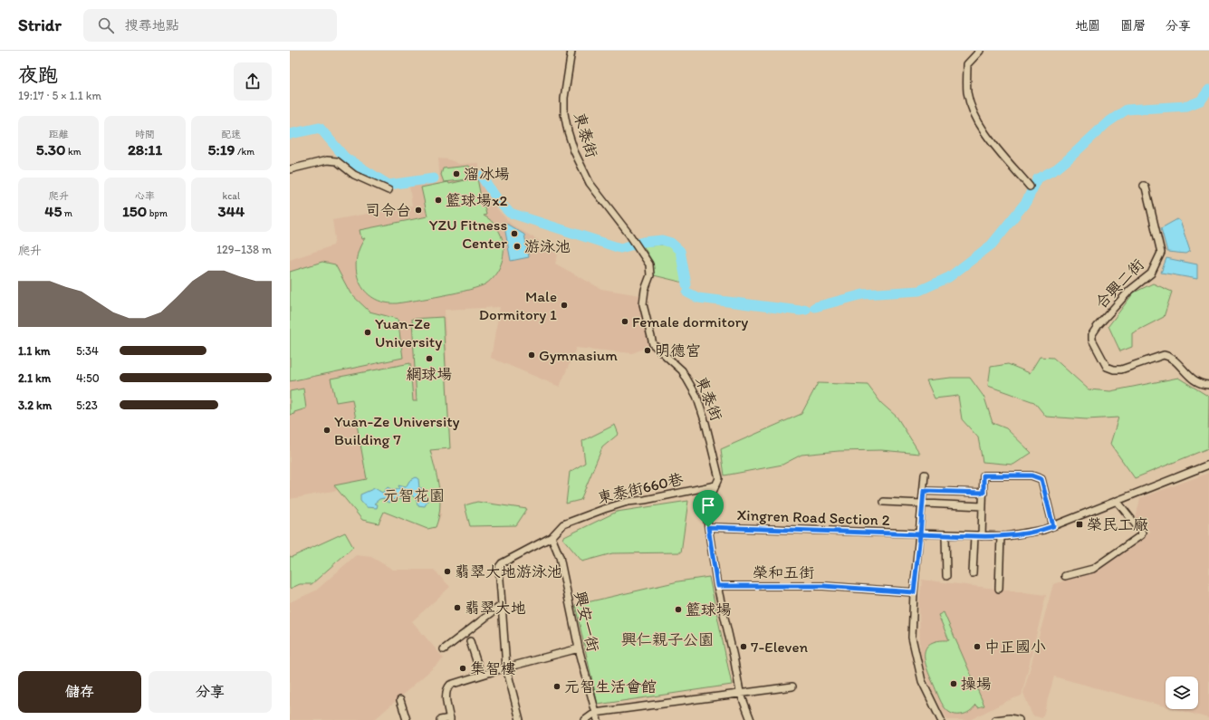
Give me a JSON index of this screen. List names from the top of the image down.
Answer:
{
  "streets": {
    "street": [
      "東泰街",
      "合興二街",
      "東泰街660巷",
      "Xingren Road Section 2",
      "榮和五街",
      "興安一街"
    ]
  },
  "crossings": [
    ["東泰街", "東泰街660巷"],
    ["東泰街", "Xingren Road Section 2"],
    ["東泰街660巷", "興安一街"]
  ],
  "parks": ["元智花園", "興仁親子公園"],
  "places": {
    "other": [
      "溜冰場",
      "籃球場x2",
      "司令台",
      "YZU Fitness Center",
      "游泳池",
      "Male Dormitory 1",
      "Female dormitory",
      "Yuan-Ze University",
      "明德宮",
      "Gymnasium",
      "網球場",
      "Yuan-Ze University Building 7",
      "翡翠大地游泳池",
      "翡翠大地",
      "籃球場",
      "7-Eleven",
      "中正國小",
      "集智樓",
      "操場",
      "元智生活會館"
    ],
    "transit": ["榮民工廠"]
  },
  "page": {
    "header": "Stridr",
    "search": "搜尋地點",
    "nav": ["地圖", "圖層", "分享"],
    "heading": ["夜跑", "19:17 · 5 × 1.1 km"],
    "stats": [
      ["距離", "5.30 km"],
      ["時間", "28:11"],
      ["配速", "5:19 /km"],
      ["爬升", "45 m"],
      ["心率", "150 bpm"],
      ["kcal", "344"]
    ],
    "chart": ["爬升", "129–138 m"],
    "list": [
      {
        "name": "1.1 km",
        "note": "5:34"
      },
      {
        "name": "2.1 km",
        "note": "4:50"
      },
      {
        "name": "3.2 km",
        "note": "5:23"
      }
    ],
    "buttons": ["儲存", "分享"]
  }
}
